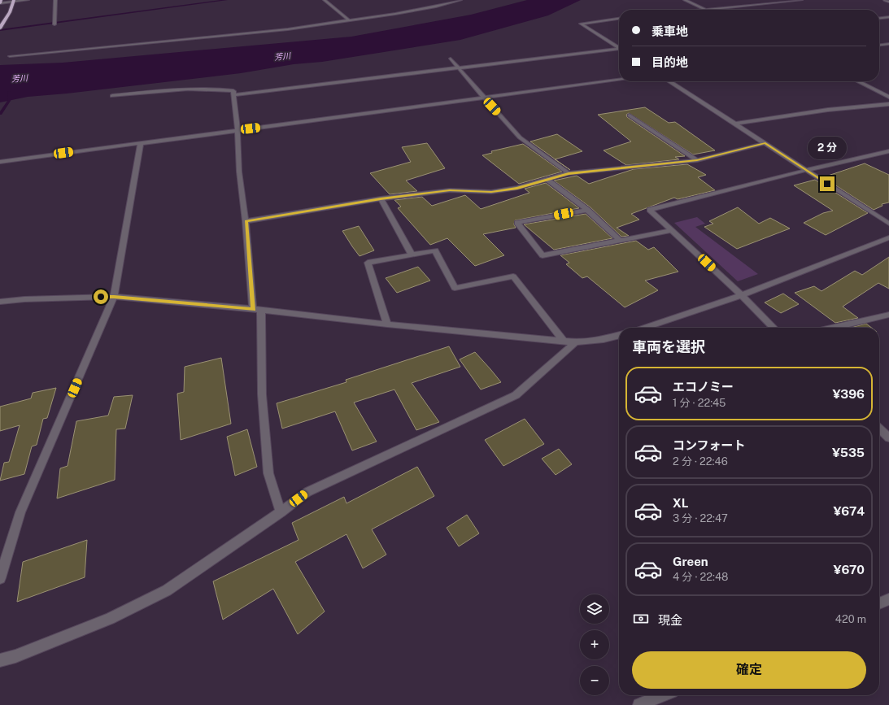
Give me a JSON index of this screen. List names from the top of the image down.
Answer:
{
  "water": ["芳川"],
  "page": {
    "banner": ["乗車地", "目的地"],
    "bubble": "2 分",
    "heading": "車両を選択",
    "list": [
      {
        "name": "エコノミー",
        "note": "1 分 · 22:45",
        "value": "¥396"
      },
      {
        "name": "コンフォート",
        "note": "2 分 · 22:46",
        "value": "¥535"
      },
      {
        "name": "XL",
        "note": "3 分 · 22:47",
        "value": "¥674"
      },
      {
        "name": "Green",
        "note": "4 分 · 22:48",
        "value": "¥670"
      }
    ],
    "map_buttons": ["+", "−"],
    "pay": ["現金", "420 m"],
    "buttons": "確定"
  }
}
